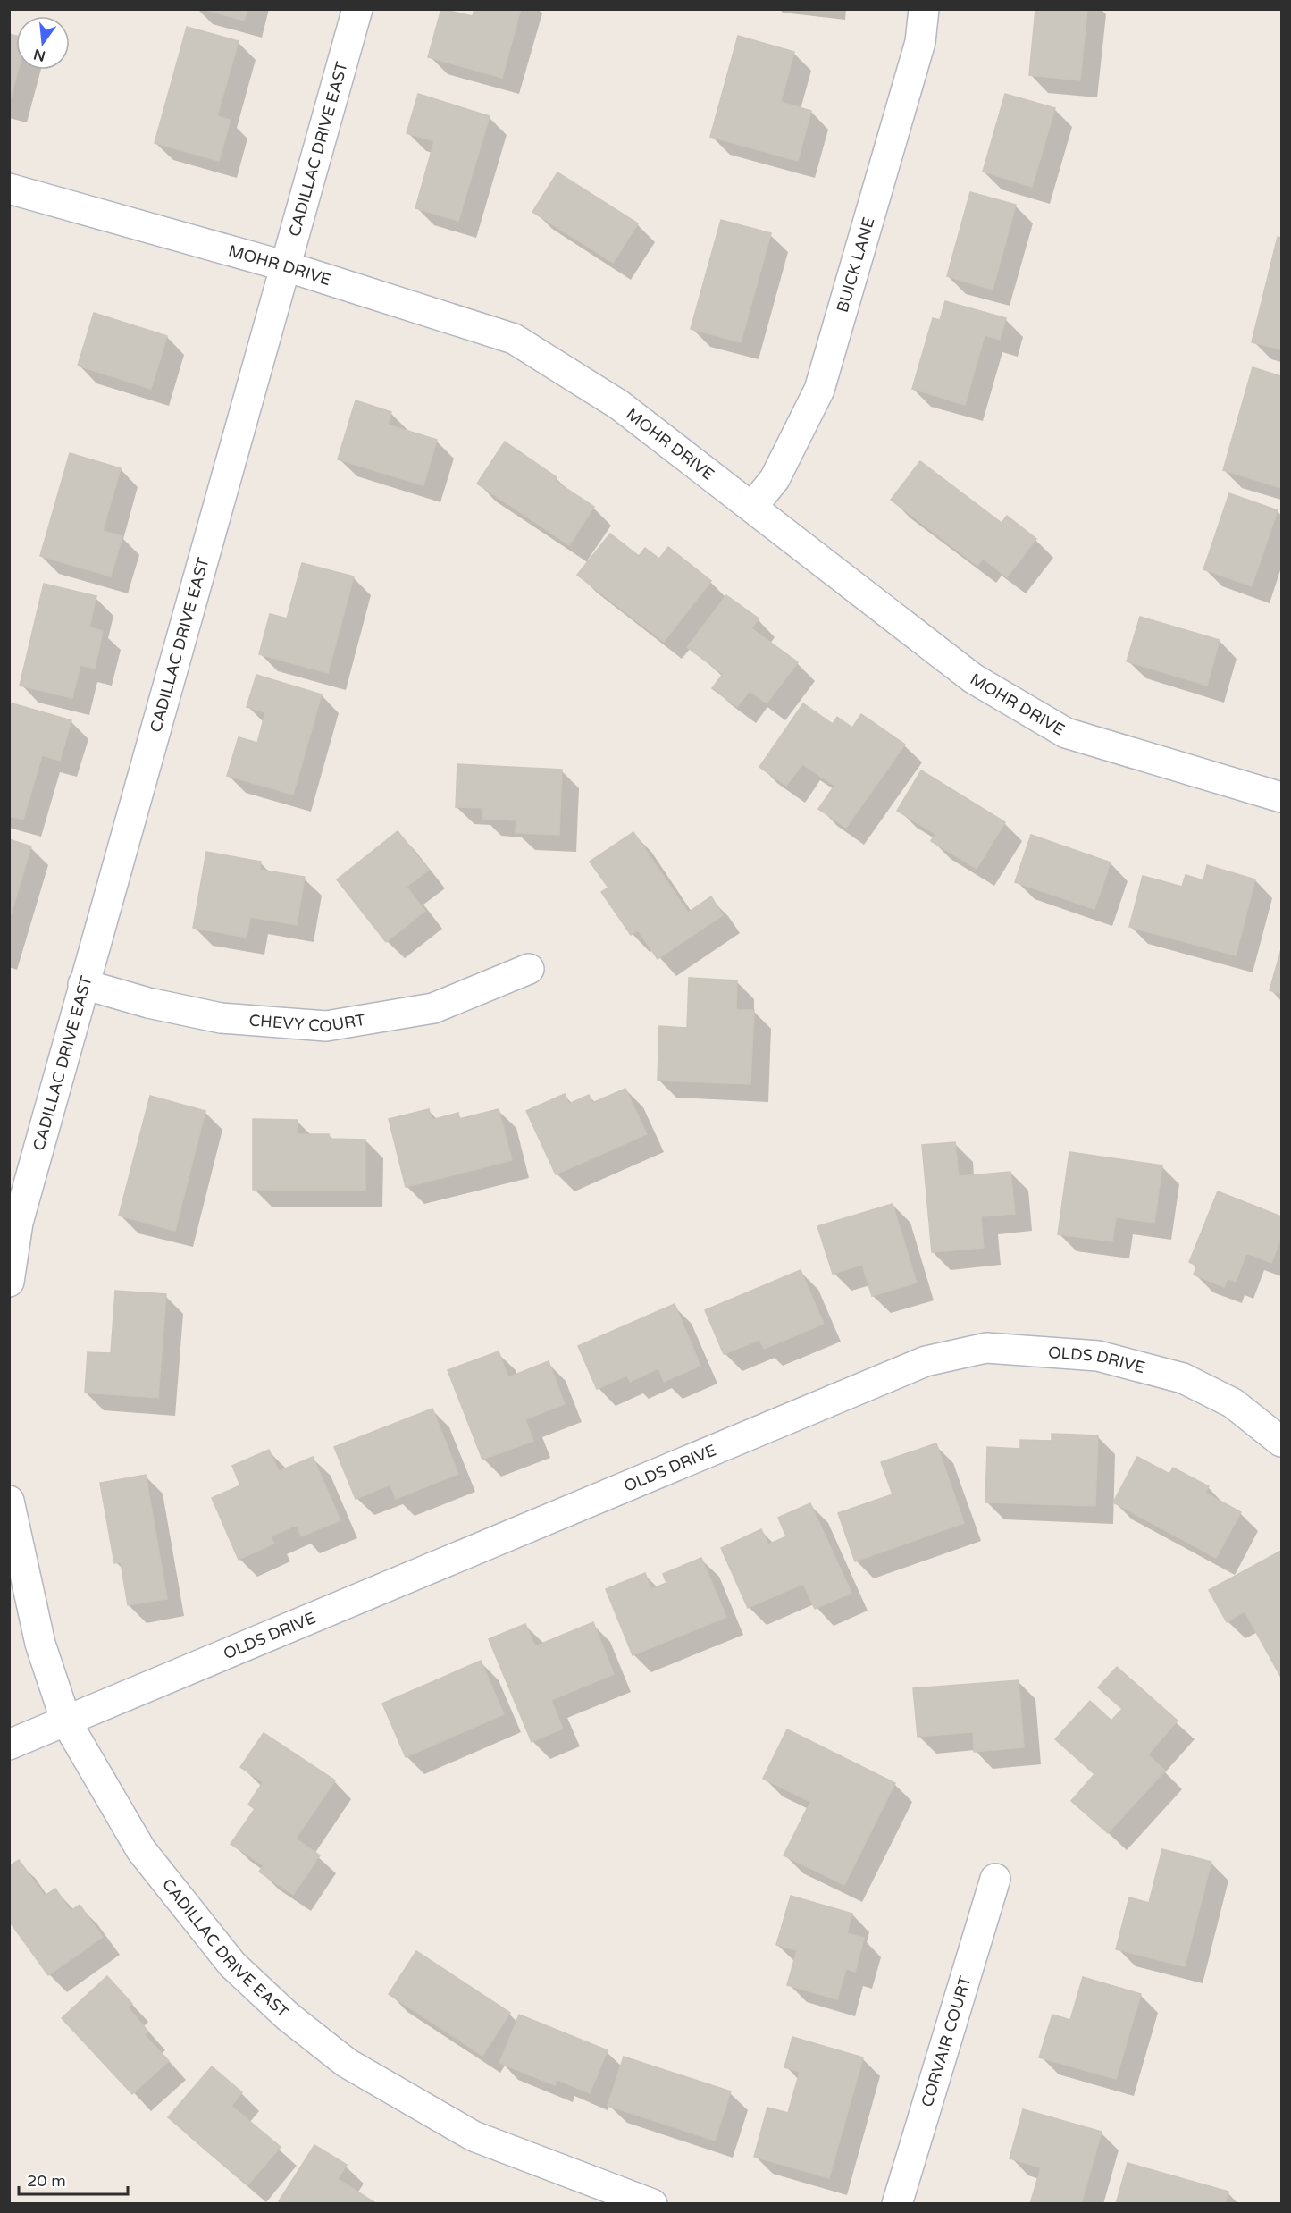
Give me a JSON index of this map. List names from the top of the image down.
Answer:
{
  "streets": {
    "street": [
      "CADILLAC DRIVE EAST",
      "MOHR DRIVE",
      "BUICK LANE",
      "CHEVY COURT",
      "OLDS DRIVE",
      "CORVAIR COURT"
    ]
  },
  "crossings": [
    ["CADILLAC DRIVE EAST", "MOHR DRIVE"],
    ["CADILLAC DRIVE EAST", "CHEVY COURT"],
    ["CADILLAC DRIVE EAST", "OLDS DRIVE"],
    ["MOHR DRIVE", "BUICK LANE"]
  ],
  "scale_bar": "20 m",
  "north": "bottom"
}
